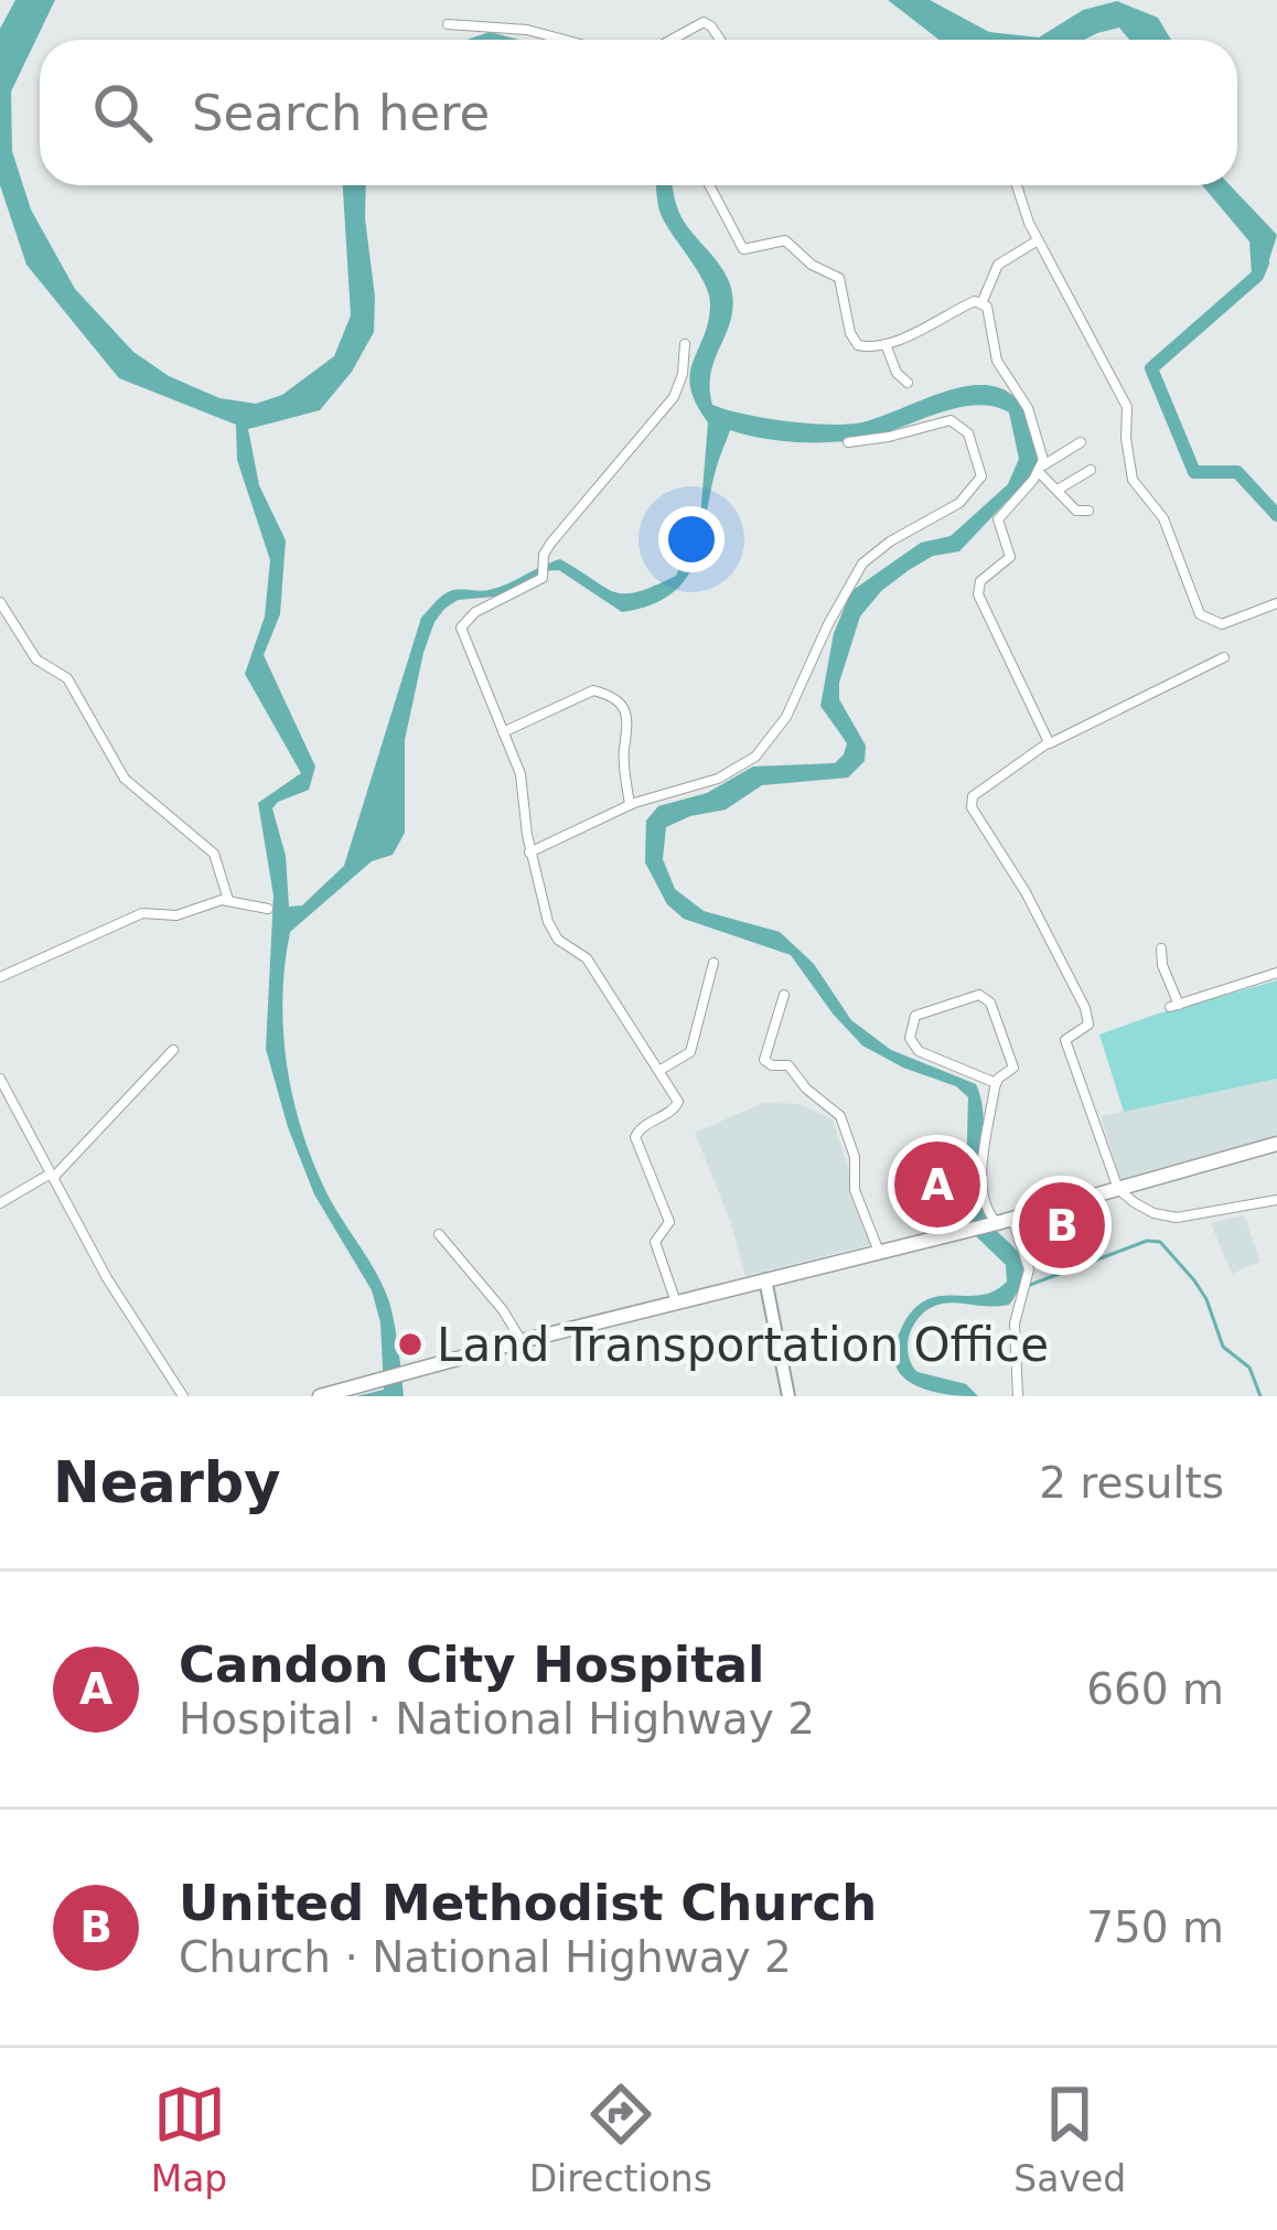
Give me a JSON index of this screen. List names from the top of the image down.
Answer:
{
  "places": ["Land Transportation Office"],
  "page": {
    "search": "Search here",
    "pins": ["A", "B"],
    "heading": ["Nearby", "2 results"],
    "list": [
      {
        "mark": "A",
        "name": "Candon City Hospital",
        "note": "Hospital · National Highway 2",
        "value": "660 m"
      },
      {
        "mark": "B",
        "name": "United Methodist Church",
        "note": "Church · National Highway 2",
        "value": "750 m"
      }
    ],
    "nav": ["Map", "Directions", "Saved"]
  }
}
